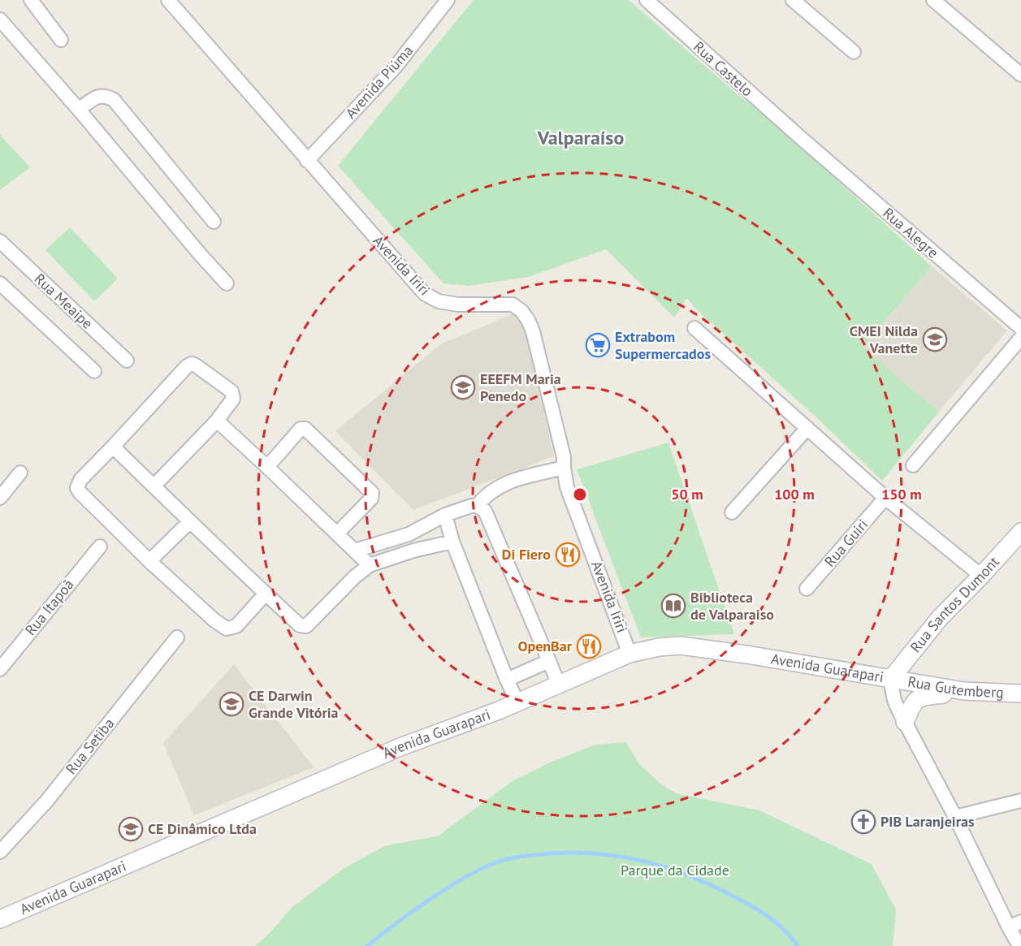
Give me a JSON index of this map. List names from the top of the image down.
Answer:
{
  "streets": {
    "street": [
      "Rua Castelo",
      "Avenida Piúma",
      "Rua Alegre",
      "Avenida Iriri",
      "Rua Meaipe",
      "Rua Guiri",
      "Rua Santos Dumont",
      "Rua Itapoã",
      "Avenida Guarapari",
      "Rua Gutemberg",
      "Rua Setiba"
    ]
  },
  "crossings": [
    ["Rua Castelo", "Rua Alegre"],
    ["Avenida Piúma", "Avenida Iriri"],
    ["Avenida Iriri", "Avenida Guarapari"],
    ["Rua Santos Dumont", "Avenida Guarapari"],
    ["Rua Santos Dumont", "Rua Gutemberg"],
    ["Avenida Guarapari", "Rua Gutemberg"]
  ],
  "districts": ["Valparaíso"],
  "parks": ["Parque da Cidade"],
  "places": {
    "school or university": [
      "CMEI Nilda Vanette",
      "EEEFM Maria Penedo",
      "CE Darwin Grande Vitória",
      "CE Dinâmico Ltda"
    ],
    "supermarket": ["Extrabom Supermercados"],
    "restaurant": ["Di Fiero", "OpenBar"],
    "library": ["Biblioteca de Valparaiso"],
    "church": ["PIB Laranjeiras"]
  },
  "rings": ["50 m", "100 m", "150 m"]
}
